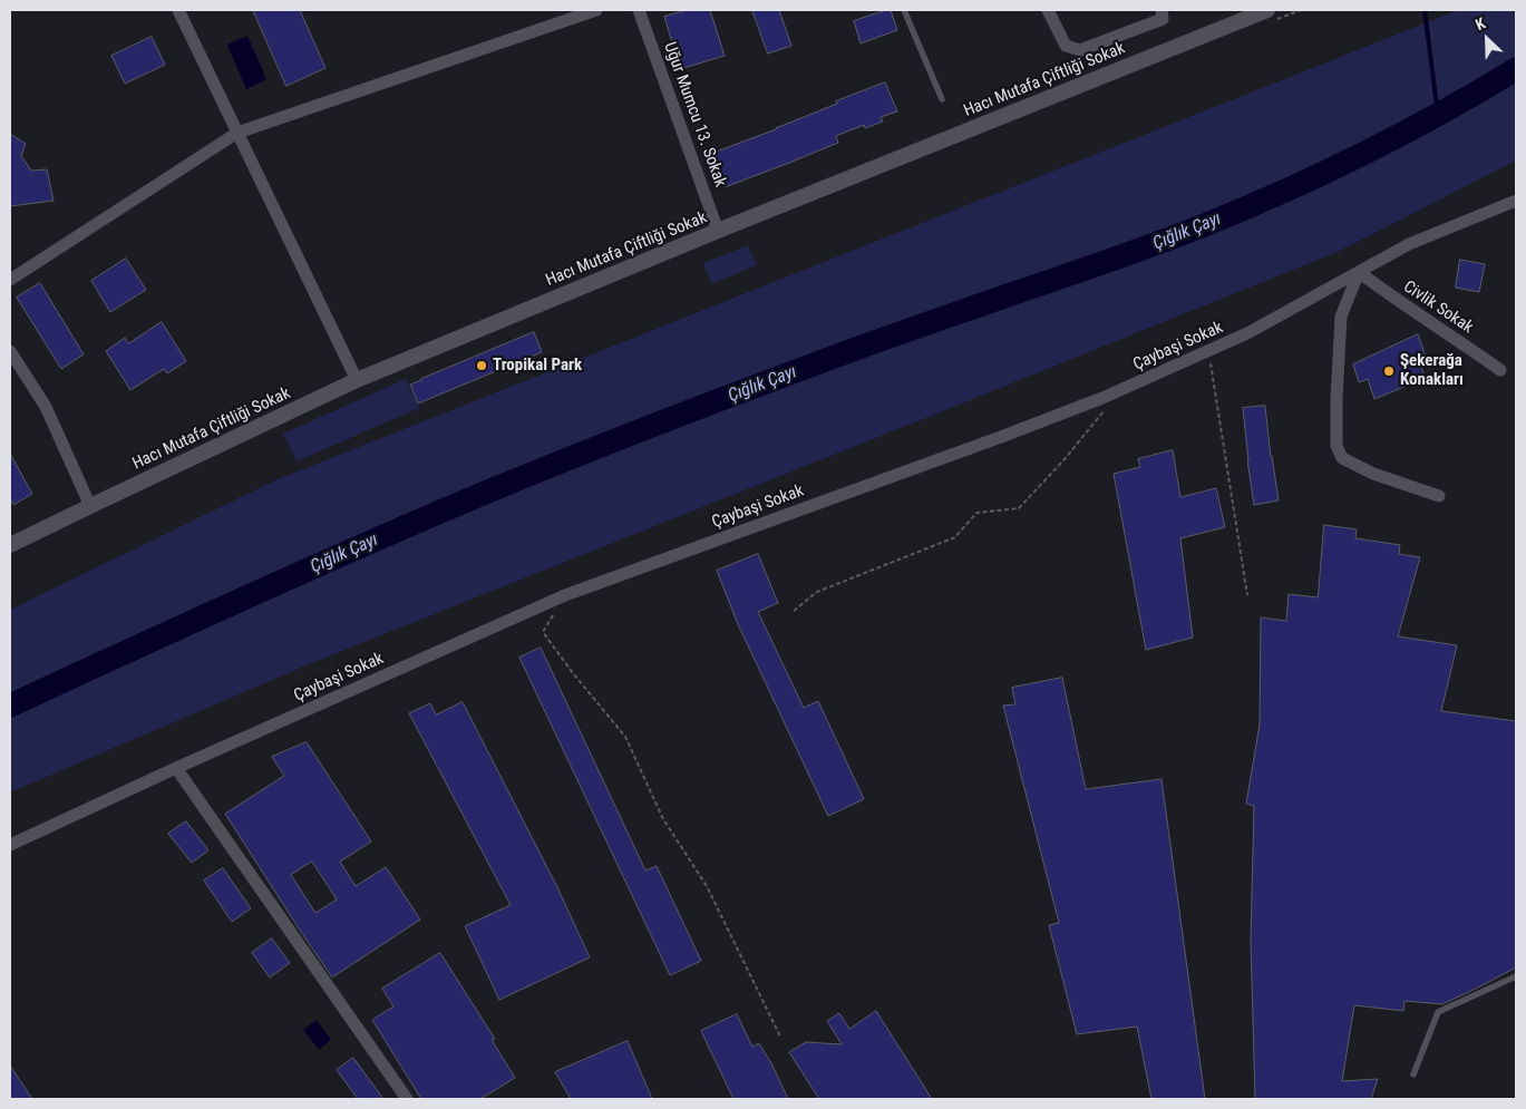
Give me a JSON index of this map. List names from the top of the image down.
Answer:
{
  "streets": {
    "street": [
      "Hacı Mutafa Çiftliği Sokak",
      "Uğur Mumcu 13. Sokak",
      "Civlik Sokak",
      "Çaybaşi Sokak"
    ]
  },
  "crossings": [
    ["Hacı Mutafa Çiftliği Sokak", "Uğur Mumcu 13. Sokak"],
    ["Civlik Sokak", "Çaybaşi Sokak"]
  ],
  "water": ["Çığlık Çayı"],
  "places": ["Tropikal Park", "Şekerağa Konakları"],
  "north": "top left"
}
